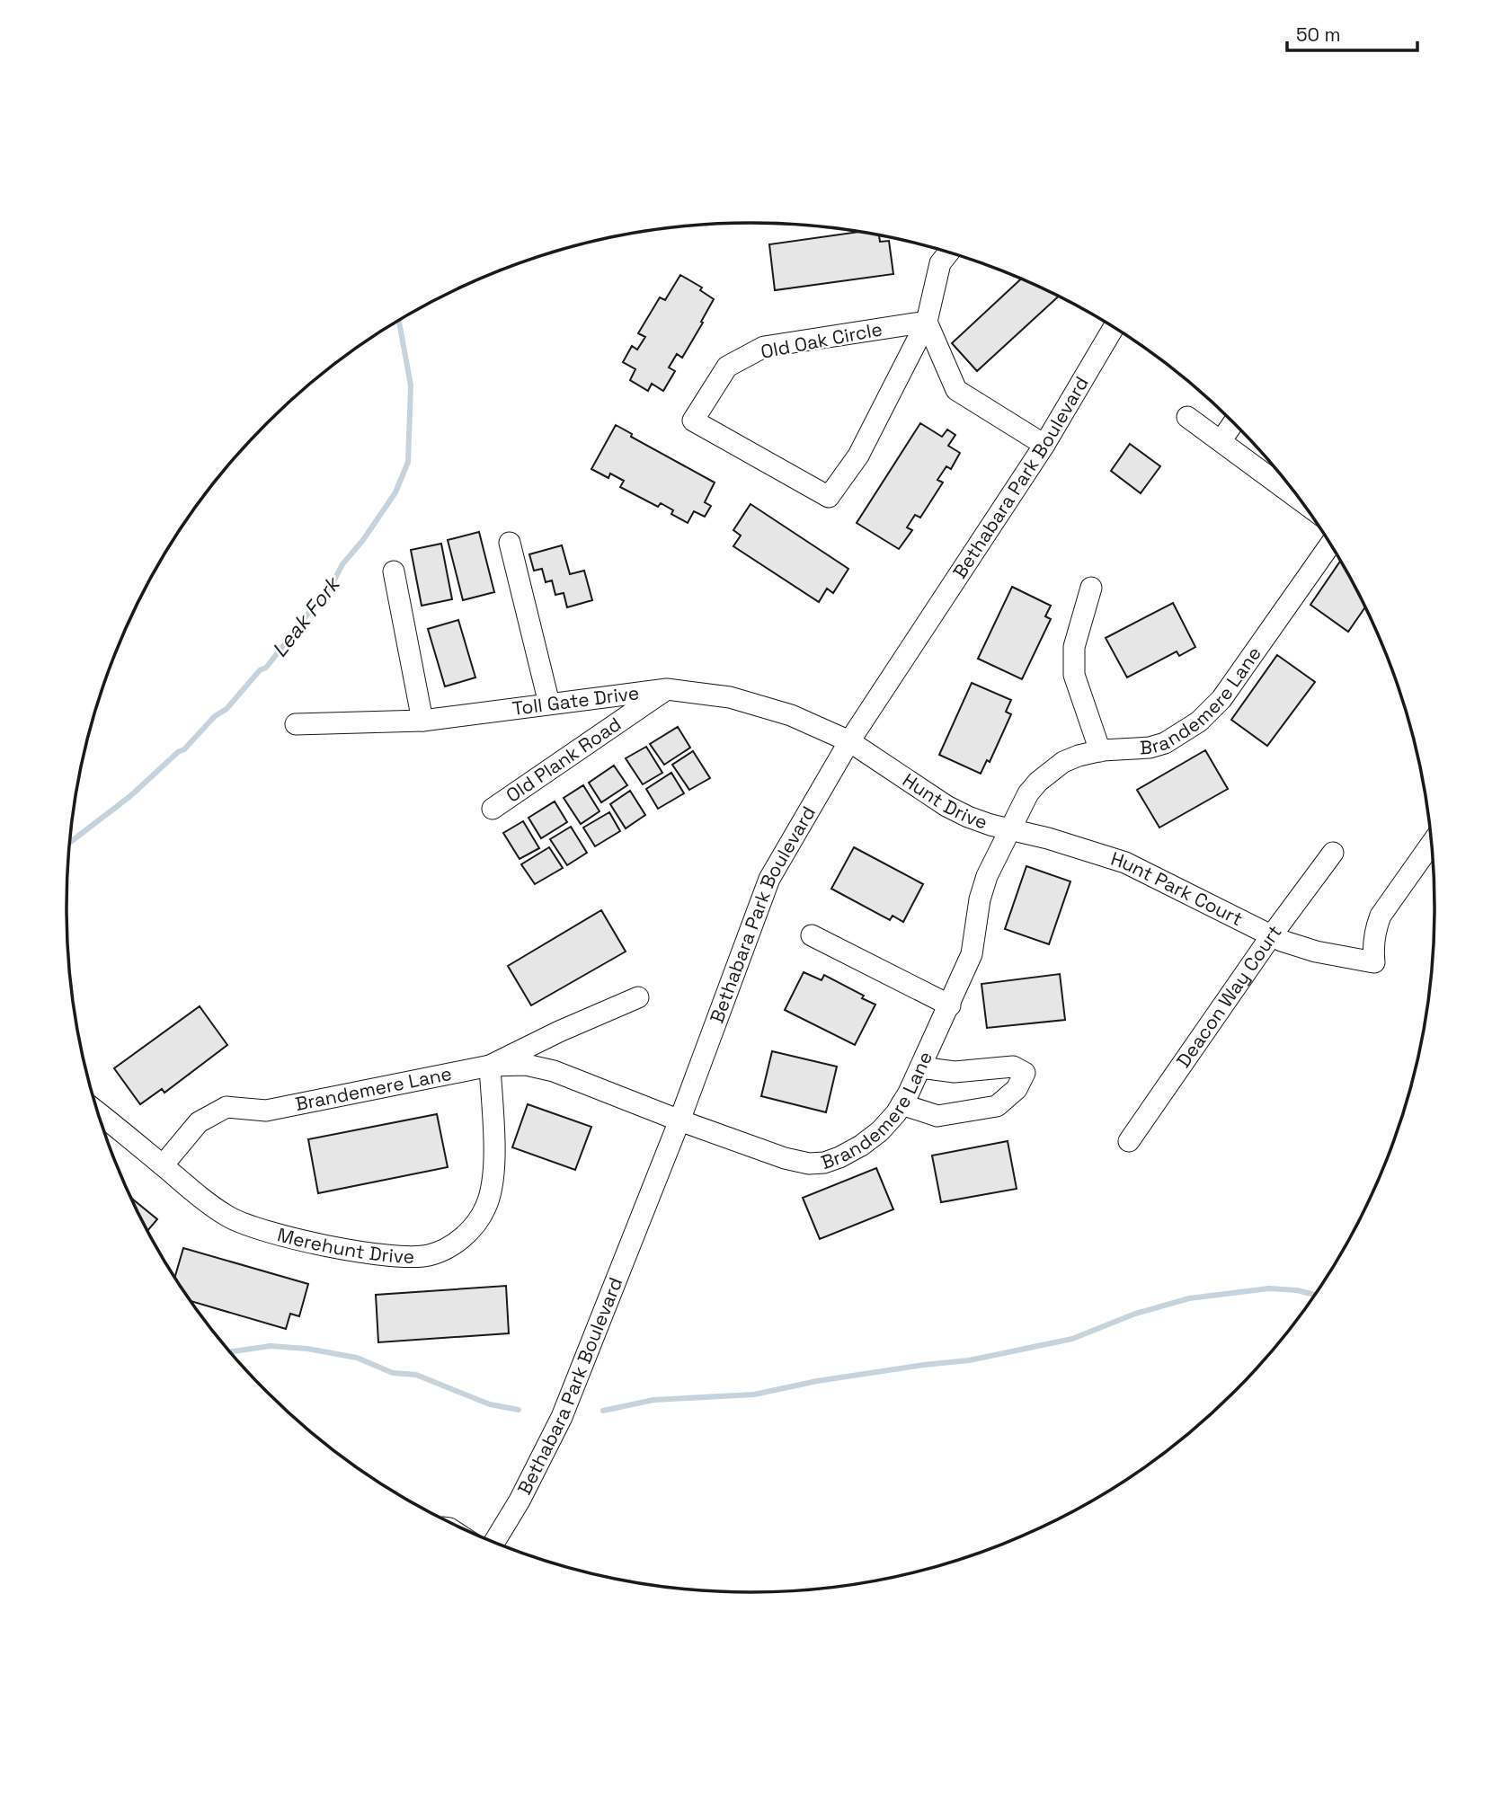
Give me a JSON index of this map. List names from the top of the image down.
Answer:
{
  "streets": {
    "street": [
      "Old Oak Circle",
      "Bethabara Park Boulevard",
      "Brandemere Lane",
      "Toll Gate Drive",
      "Old Plank Road",
      "Hunt Drive",
      "Hunt Park Court",
      "Deacon Way Court",
      "Merehunt Drive"
    ]
  },
  "crossings": [
    ["Bethabara Park Boulevard", "Brandemere Lane"],
    ["Bethabara Park Boulevard", "Toll Gate Drive"],
    ["Bethabara Park Boulevard", "Hunt Drive"],
    ["Brandemere Lane", "Hunt Drive"],
    ["Brandemere Lane", "Merehunt Drive"],
    ["Toll Gate Drive", "Old Plank Road"],
    ["Toll Gate Drive", "Hunt Drive"],
    ["Hunt Drive", "Hunt Park Court"],
    ["Hunt Park Court", "Deacon Way Court"]
  ],
  "water": ["Leak Fork"],
  "scale_bar": "50 m"
}
